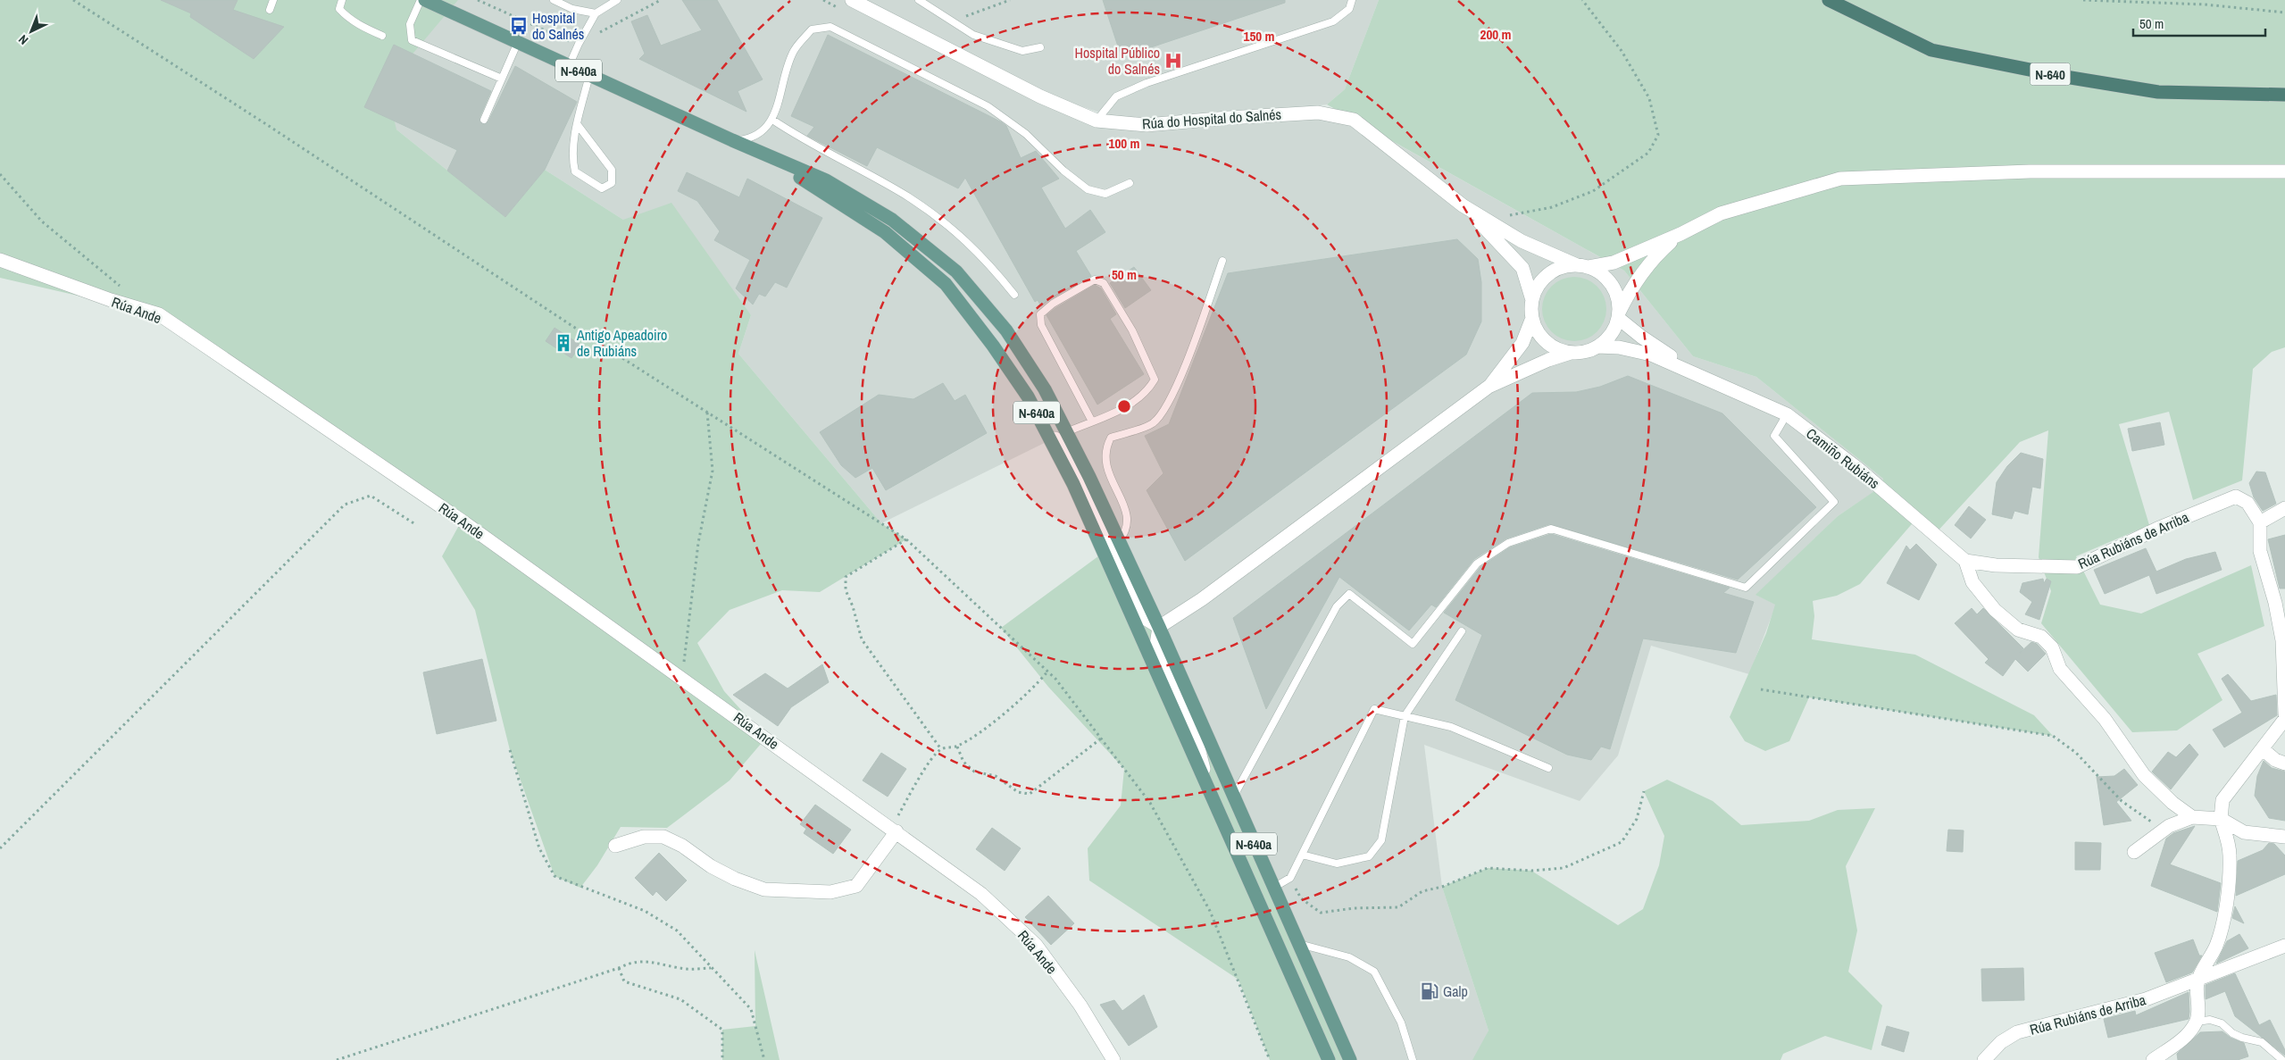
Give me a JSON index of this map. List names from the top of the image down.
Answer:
{
  "streets": {
    "highway": ["N-640"],
    "main road": ["N-640a"],
    "street": [
      "Rúa do Hospital do Salnés",
      "Rúa Ande",
      "Camiño Rubiáns",
      "Rúa Rubiáns de Arriba"
    ]
  },
  "crossings": [
    ["Camiño Rubiáns", "Rúa Rubiáns de Arriba"]
  ],
  "places": {
    "bus stop": ["Hospital do Salnés"],
    "hospital": ["Hospital Público do Salnés"],
    "building": ["Antigo Apeadoiro de Rubiáns"],
    "fuel station": ["Galp"]
  },
  "scale_bar": "50 m",
  "north": "bottom left",
  "rings": [
    "200 m",
    "150 m",
    "100 m",
    "50 m"
  ]
}
